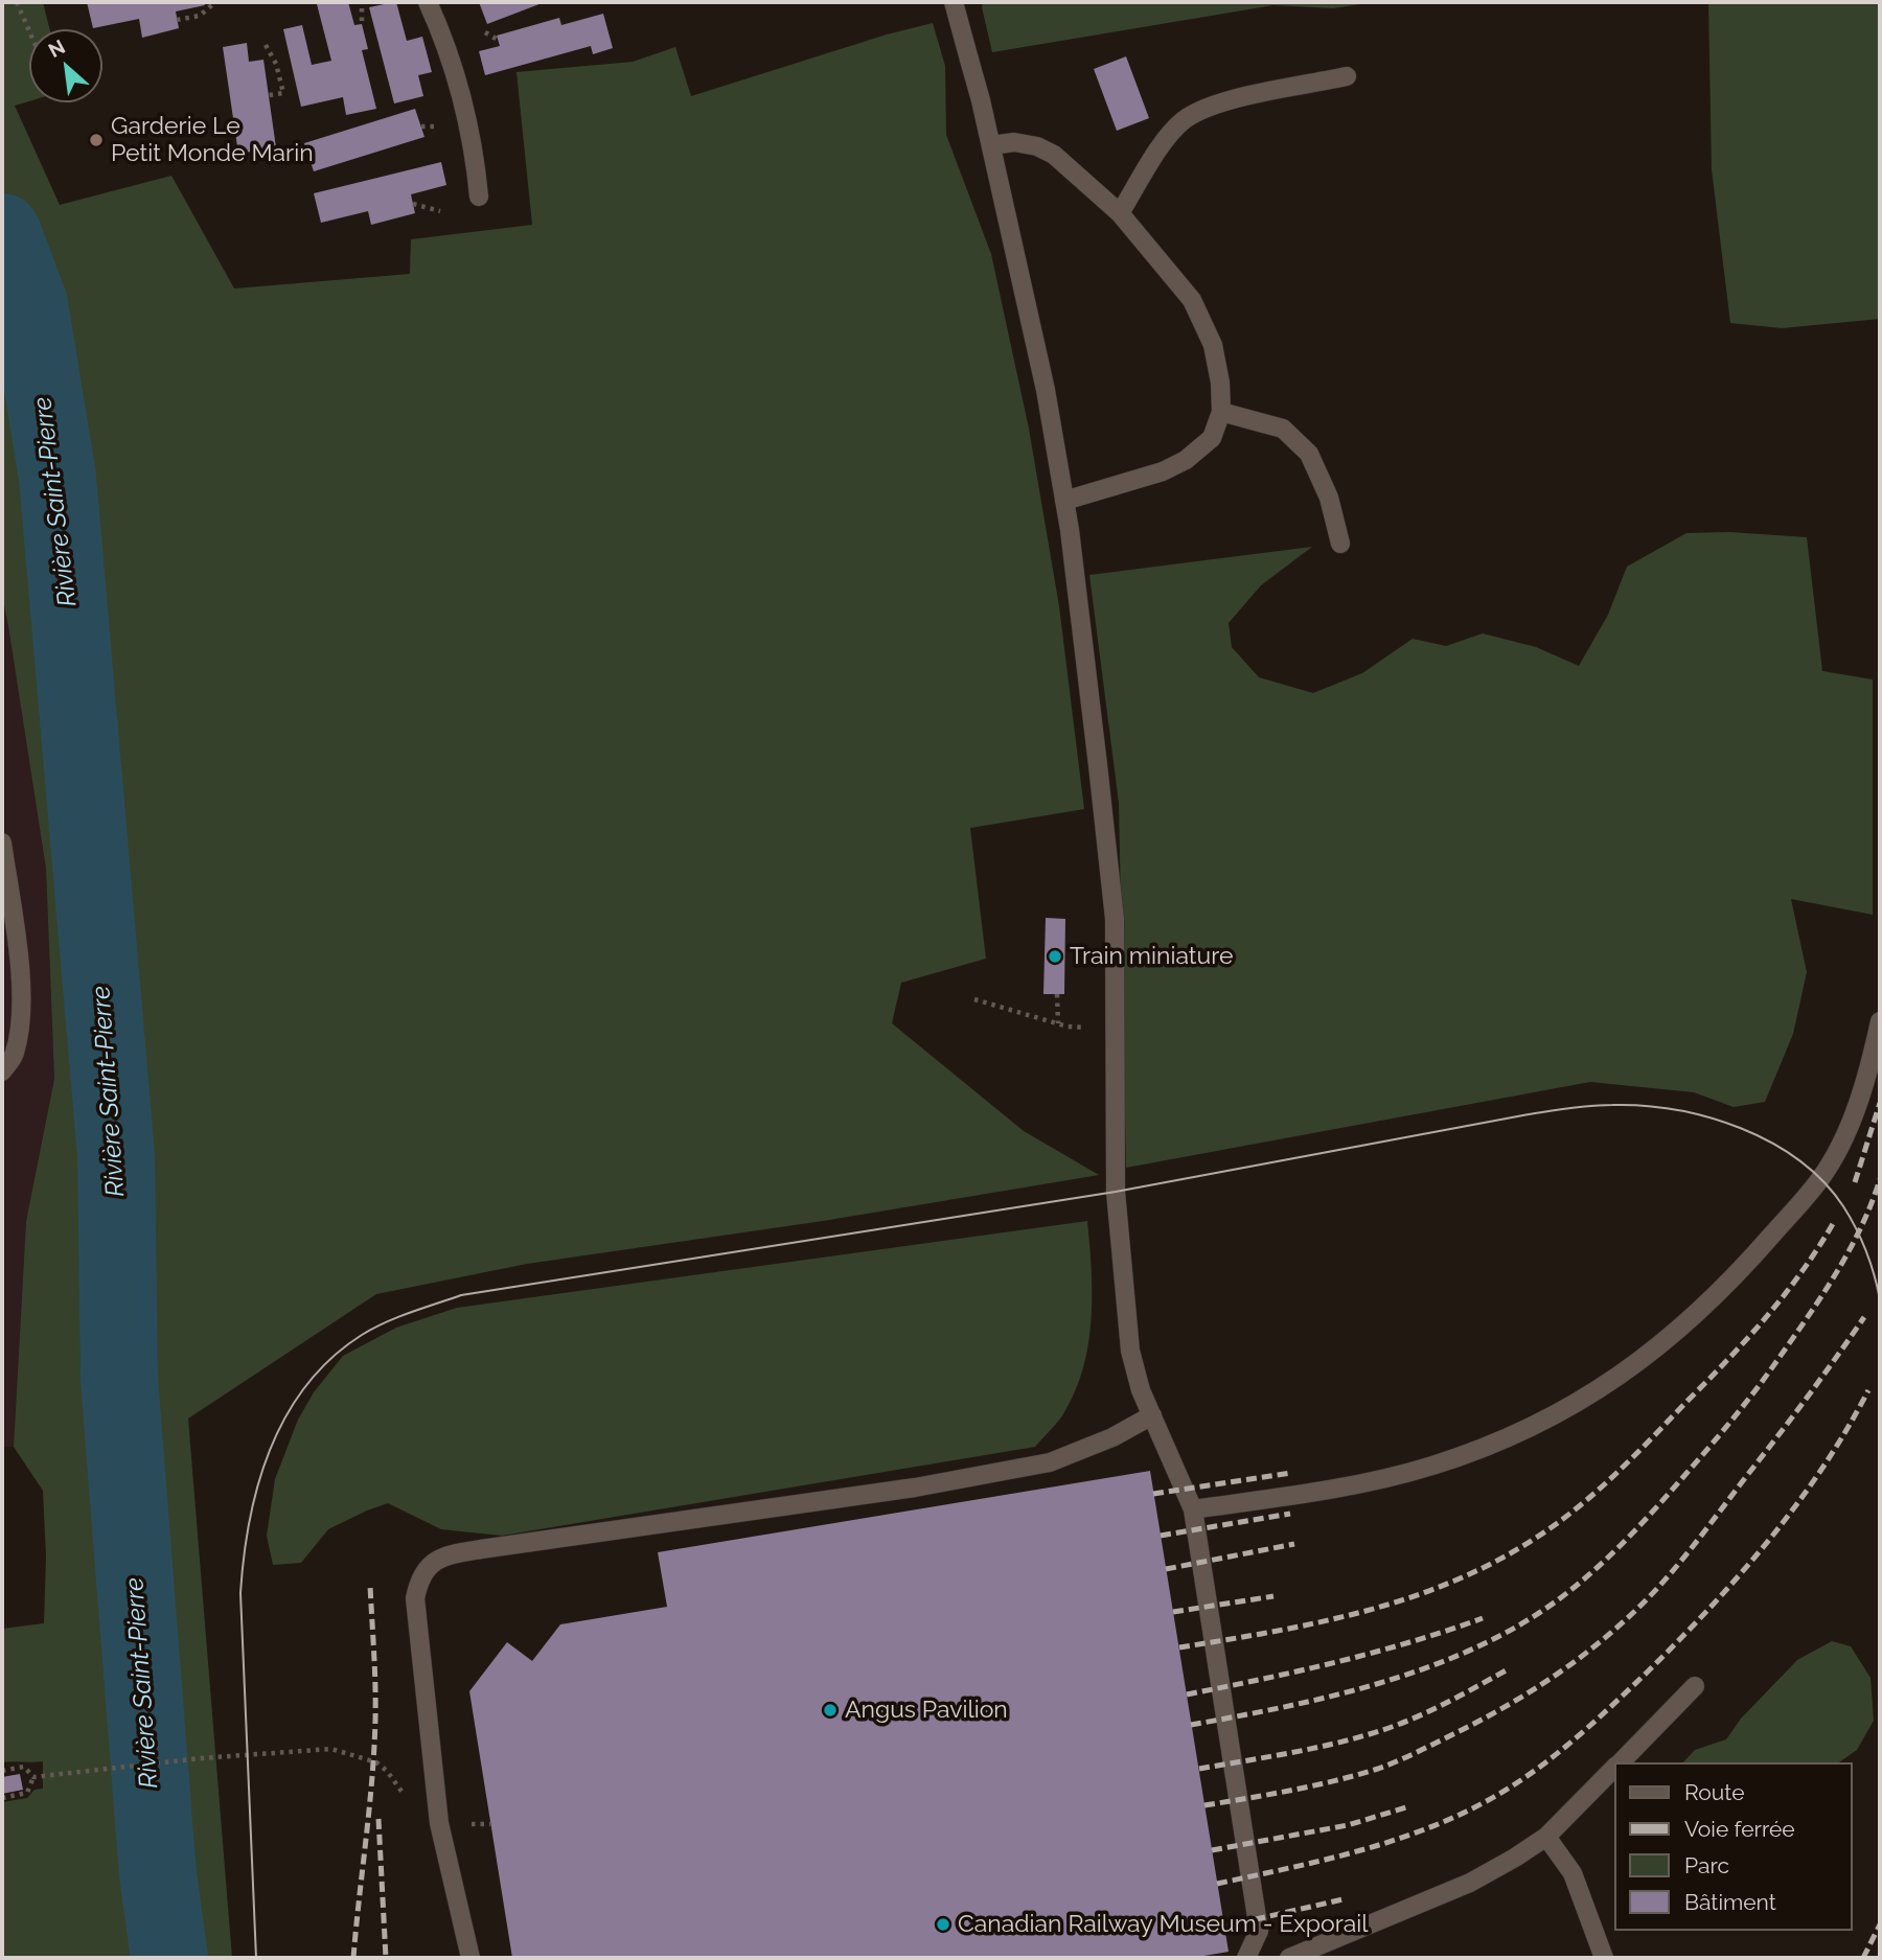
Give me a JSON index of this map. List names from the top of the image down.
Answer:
{
  "water": ["Rivière Saint-Pierre"],
  "places": [
    "Garderie Le Petit Monde Marin",
    "Train miniature",
    "Angus Pavilion",
    "Canadian Railway Museum - Exporail"
  ],
  "legend": [
    "Route",
    "Voie ferrée",
    "Parc",
    "Bâtiment"
  ],
  "north": "top left"
}
